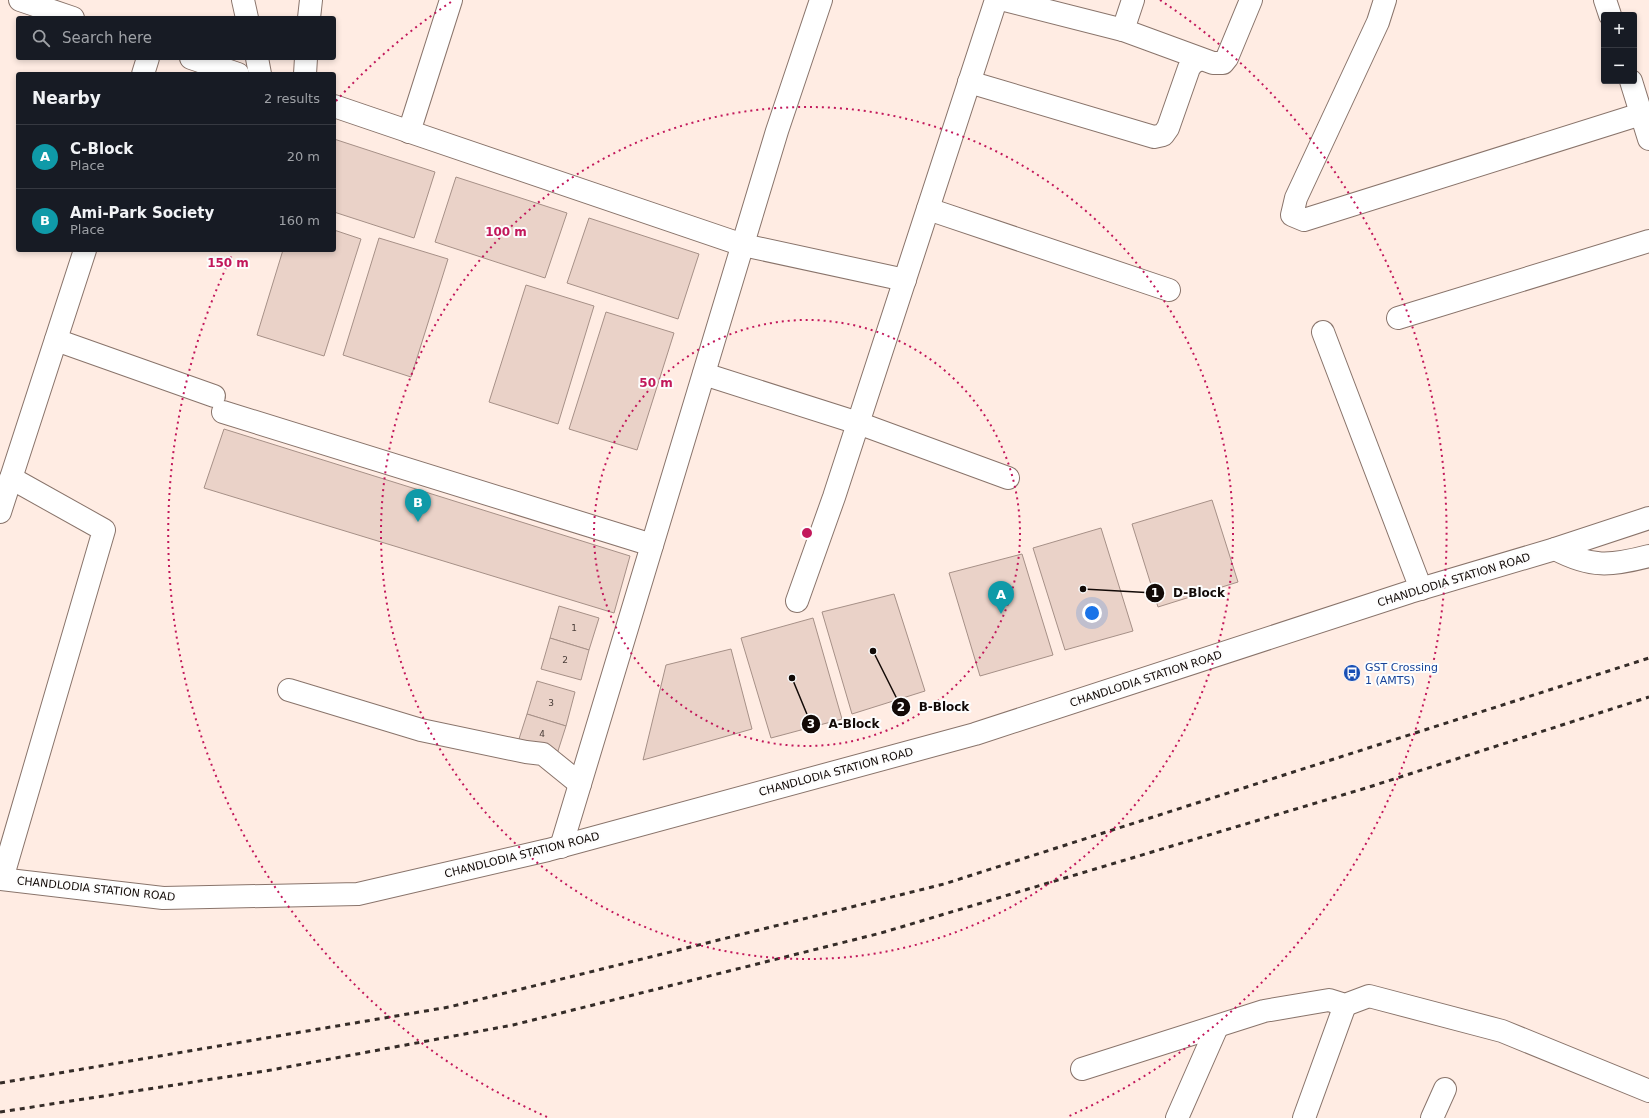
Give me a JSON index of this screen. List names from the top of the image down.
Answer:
{
  "streets": {
    "street": ["CHANDLODIA STATION ROAD"]
  },
  "places": {
    "other": ["D-Block", "B-Block", "A-Block"],
    "bus stop": ["GST Crossing 1 (AMTS)"]
  },
  "house_numbers": [
    "1",
    "2",
    "3",
    "4"
  ],
  "page": {
    "map_buttons": ["+", "−"],
    "search": "Search here",
    "heading": ["Nearby", "2 results"],
    "list": [
      {
        "mark": "A",
        "name": "C-Block",
        "note": "Place",
        "value": "20 m"
      },
      {
        "mark": "B",
        "name": "Ami-Park Society",
        "note": "Place",
        "value": "160 m"
      }
    ],
    "pins": ["B", "A"]
  },
  "rings": ["100 m", "150 m", "50 m"]
}
